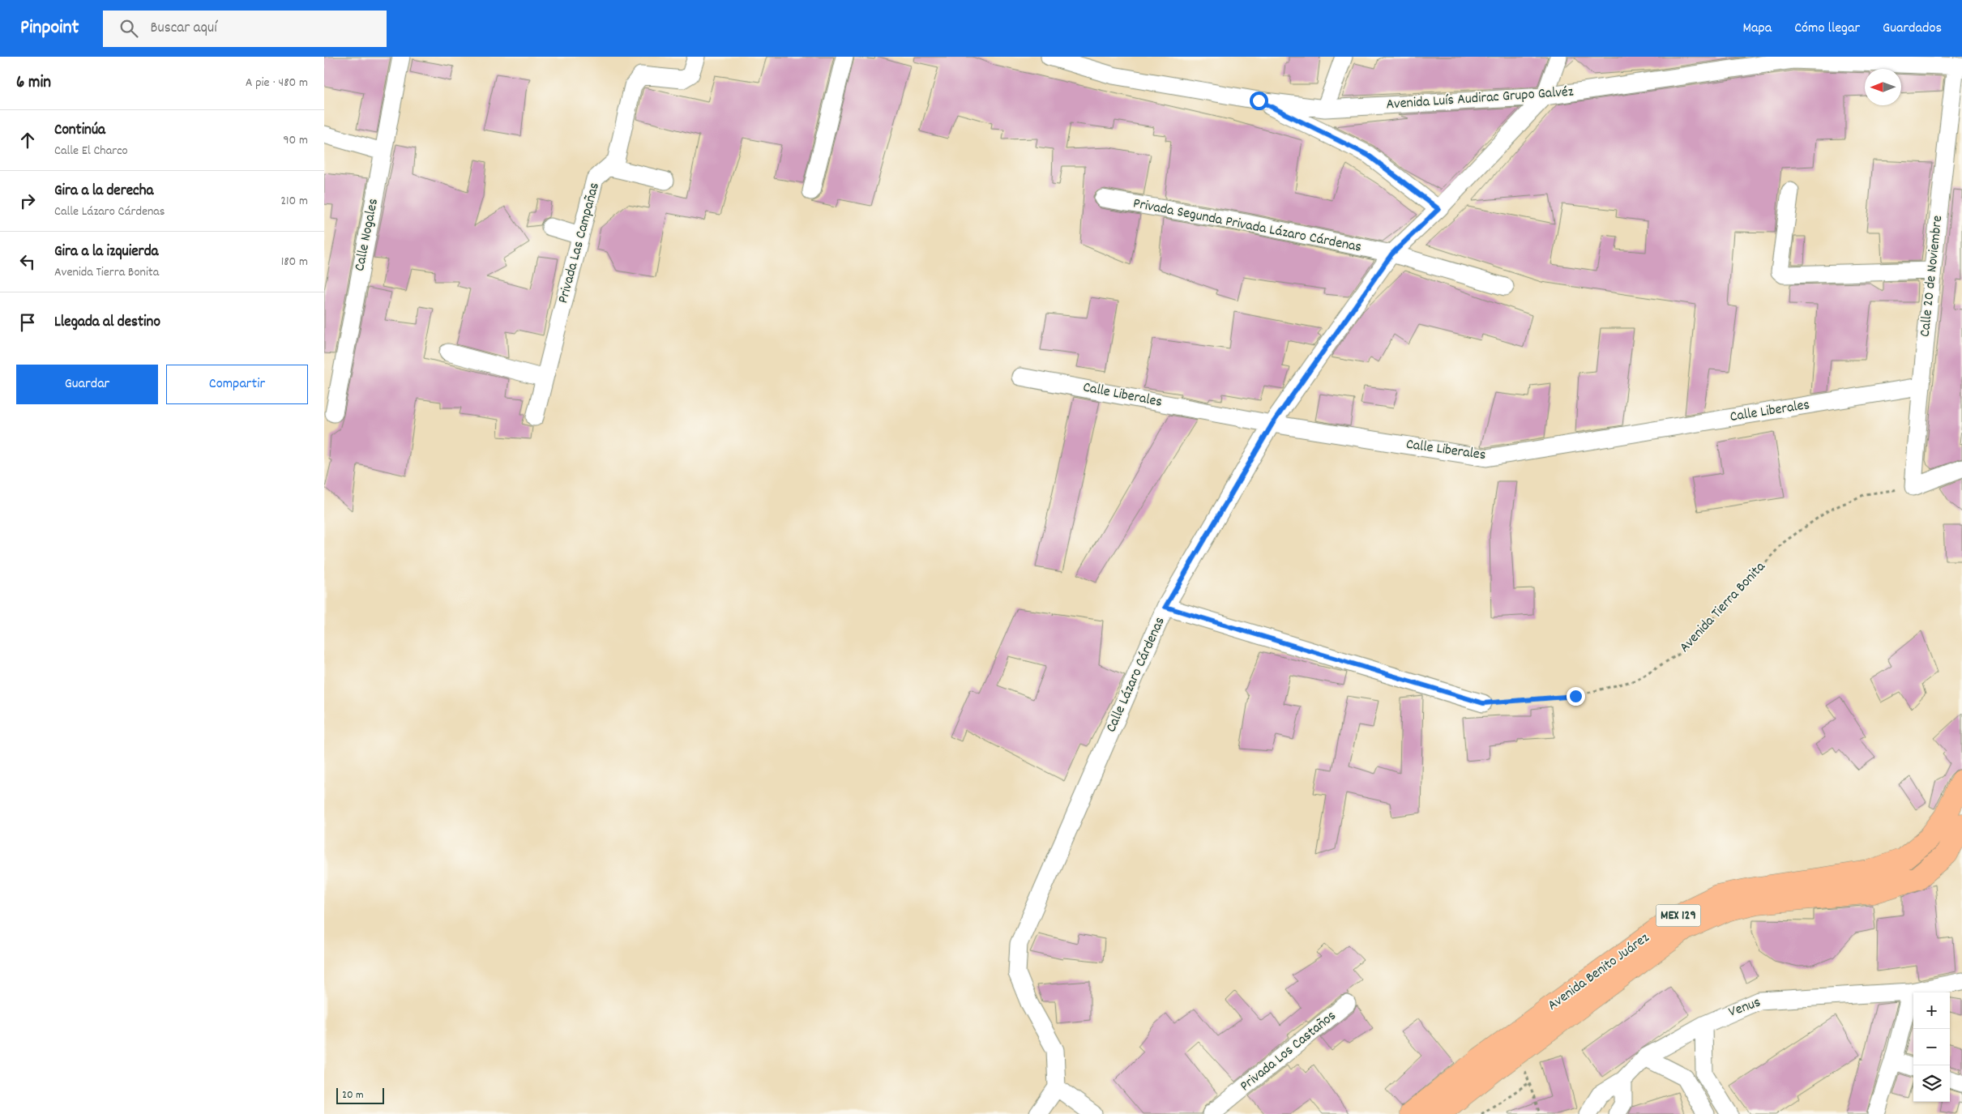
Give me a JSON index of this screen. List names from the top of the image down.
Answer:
{
  "streets": {
    "main road": ["MEX 129", "Avenida Benito Juárez"],
    "street": [
      "Avenida Luís Audirac Grupo Galvéz",
      "Privada Segunda Privada Lázaro Cárdenas",
      "Calle Nogales",
      "Privada Las Campañas",
      "Calle 20 de Noviembre",
      "Calle Liberales",
      "Calle Lázaro Cárdenas",
      "Venus",
      "Privada Los Castaños"
    ],
    "path": ["Avenida Tierra Bonita"]
  },
  "crossings": [
    ["Avenida Luís Audirac Grupo Galvéz", "Calle 20 de Noviembre"],
    ["Avenida Luís Audirac Grupo Galvéz", "Calle Lázaro Cárdenas"],
    ["Privada Segunda Privada Lázaro Cárdenas", "Calle Lázaro Cárdenas"],
    ["Calle 20 de Noviembre", "Calle Liberales"],
    ["Calle 20 de Noviembre", "Avenida Tierra Bonita"],
    ["Calle Liberales", "Calle Lázaro Cárdenas"]
  ],
  "scale_bar": "20 m",
  "north": "left",
  "page": {
    "header": "Pinpoint",
    "search": "Buscar aquí",
    "nav": ["Mapa", "Cómo llegar", "Guardados"],
    "heading": ["6 min", "A pie · 480 m"],
    "list": [
      ["Continúa", "Calle El Charco", "90 m"],
      ["Gira a la derecha", "Calle Lázaro Cárdenas", "210 m"],
      ["Gira a la izquierda", "Avenida Tierra Bonita", "180 m"],
      "Llegada al destino"
    ],
    "buttons": ["Guardar", "Compartir"],
    "map_buttons": ["+", "−"],
    "scale": "20 m"
  }
}
